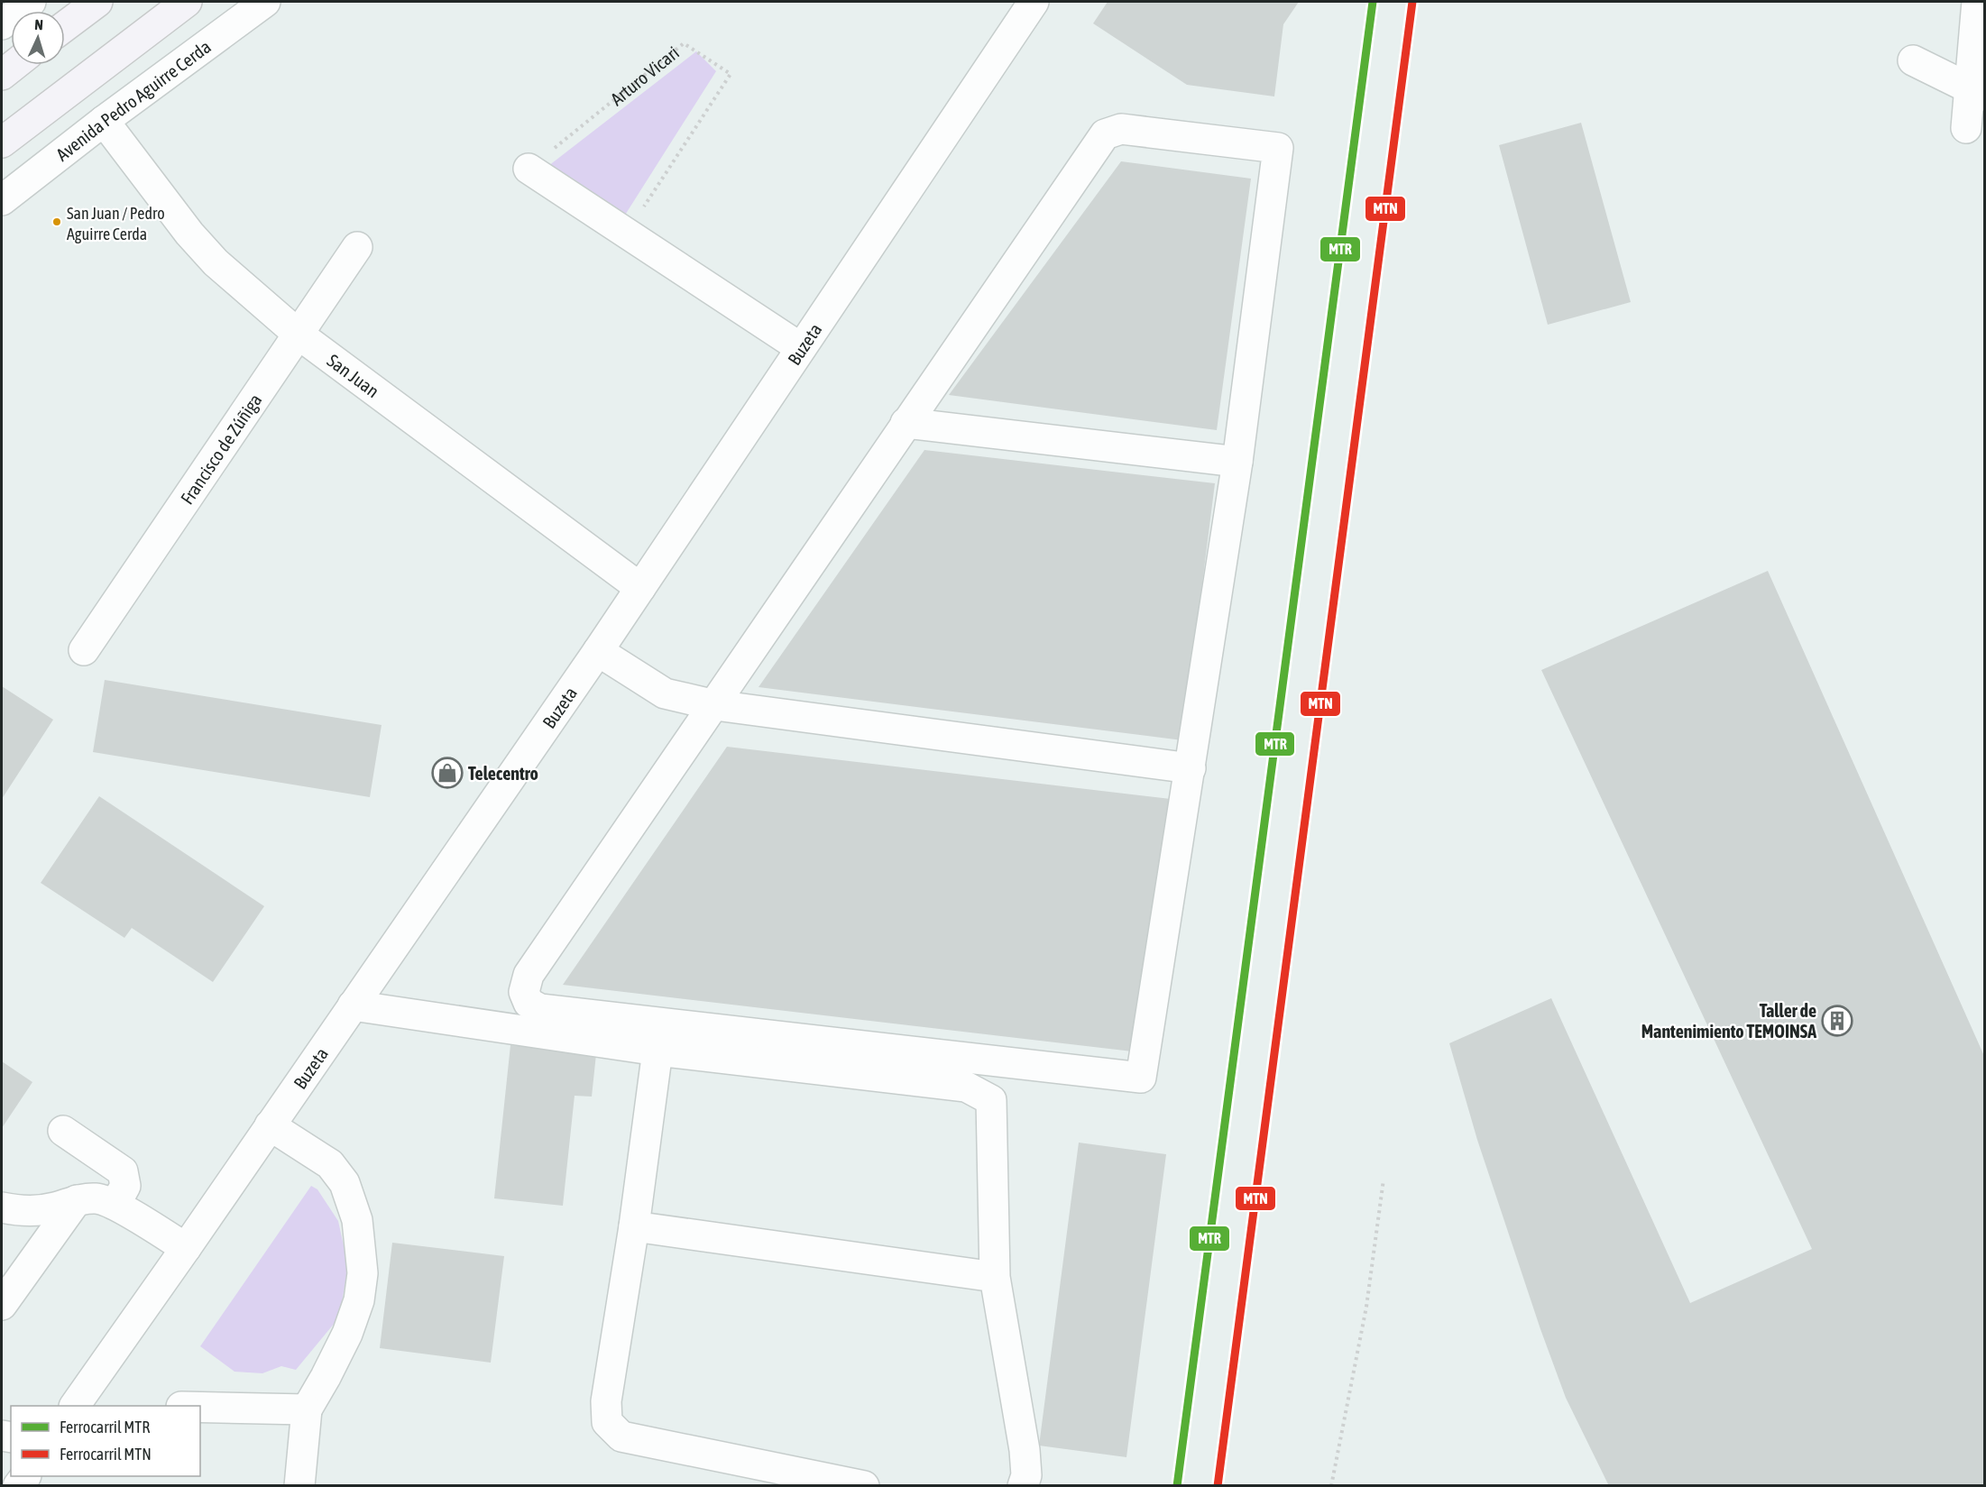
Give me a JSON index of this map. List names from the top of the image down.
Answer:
{
  "streets": {
    "street": [
      "Avenida Pedro Aguirre Cerda",
      "Buzeta",
      "San Juan",
      "Francisco de Zúñiga"
    ],
    "path": ["Arturo Vicari"]
  },
  "crossings": [
    ["Avenida Pedro Aguirre Cerda", "San Juan"],
    ["Buzeta", "San Juan"],
    ["San Juan", "Francisco de Zúñiga"]
  ],
  "places": {
    "other": ["San Juan / Pedro Aguirre Cerda"],
    "shop": ["Telecentro"],
    "building": ["Taller de Mantenimiento TEMOINSA"]
  },
  "lines": ["rail line MTR", "rail line MTN"],
  "legend": ["Ferrocarril MTR", "Ferrocarril MTN"],
  "north": "top"
}
